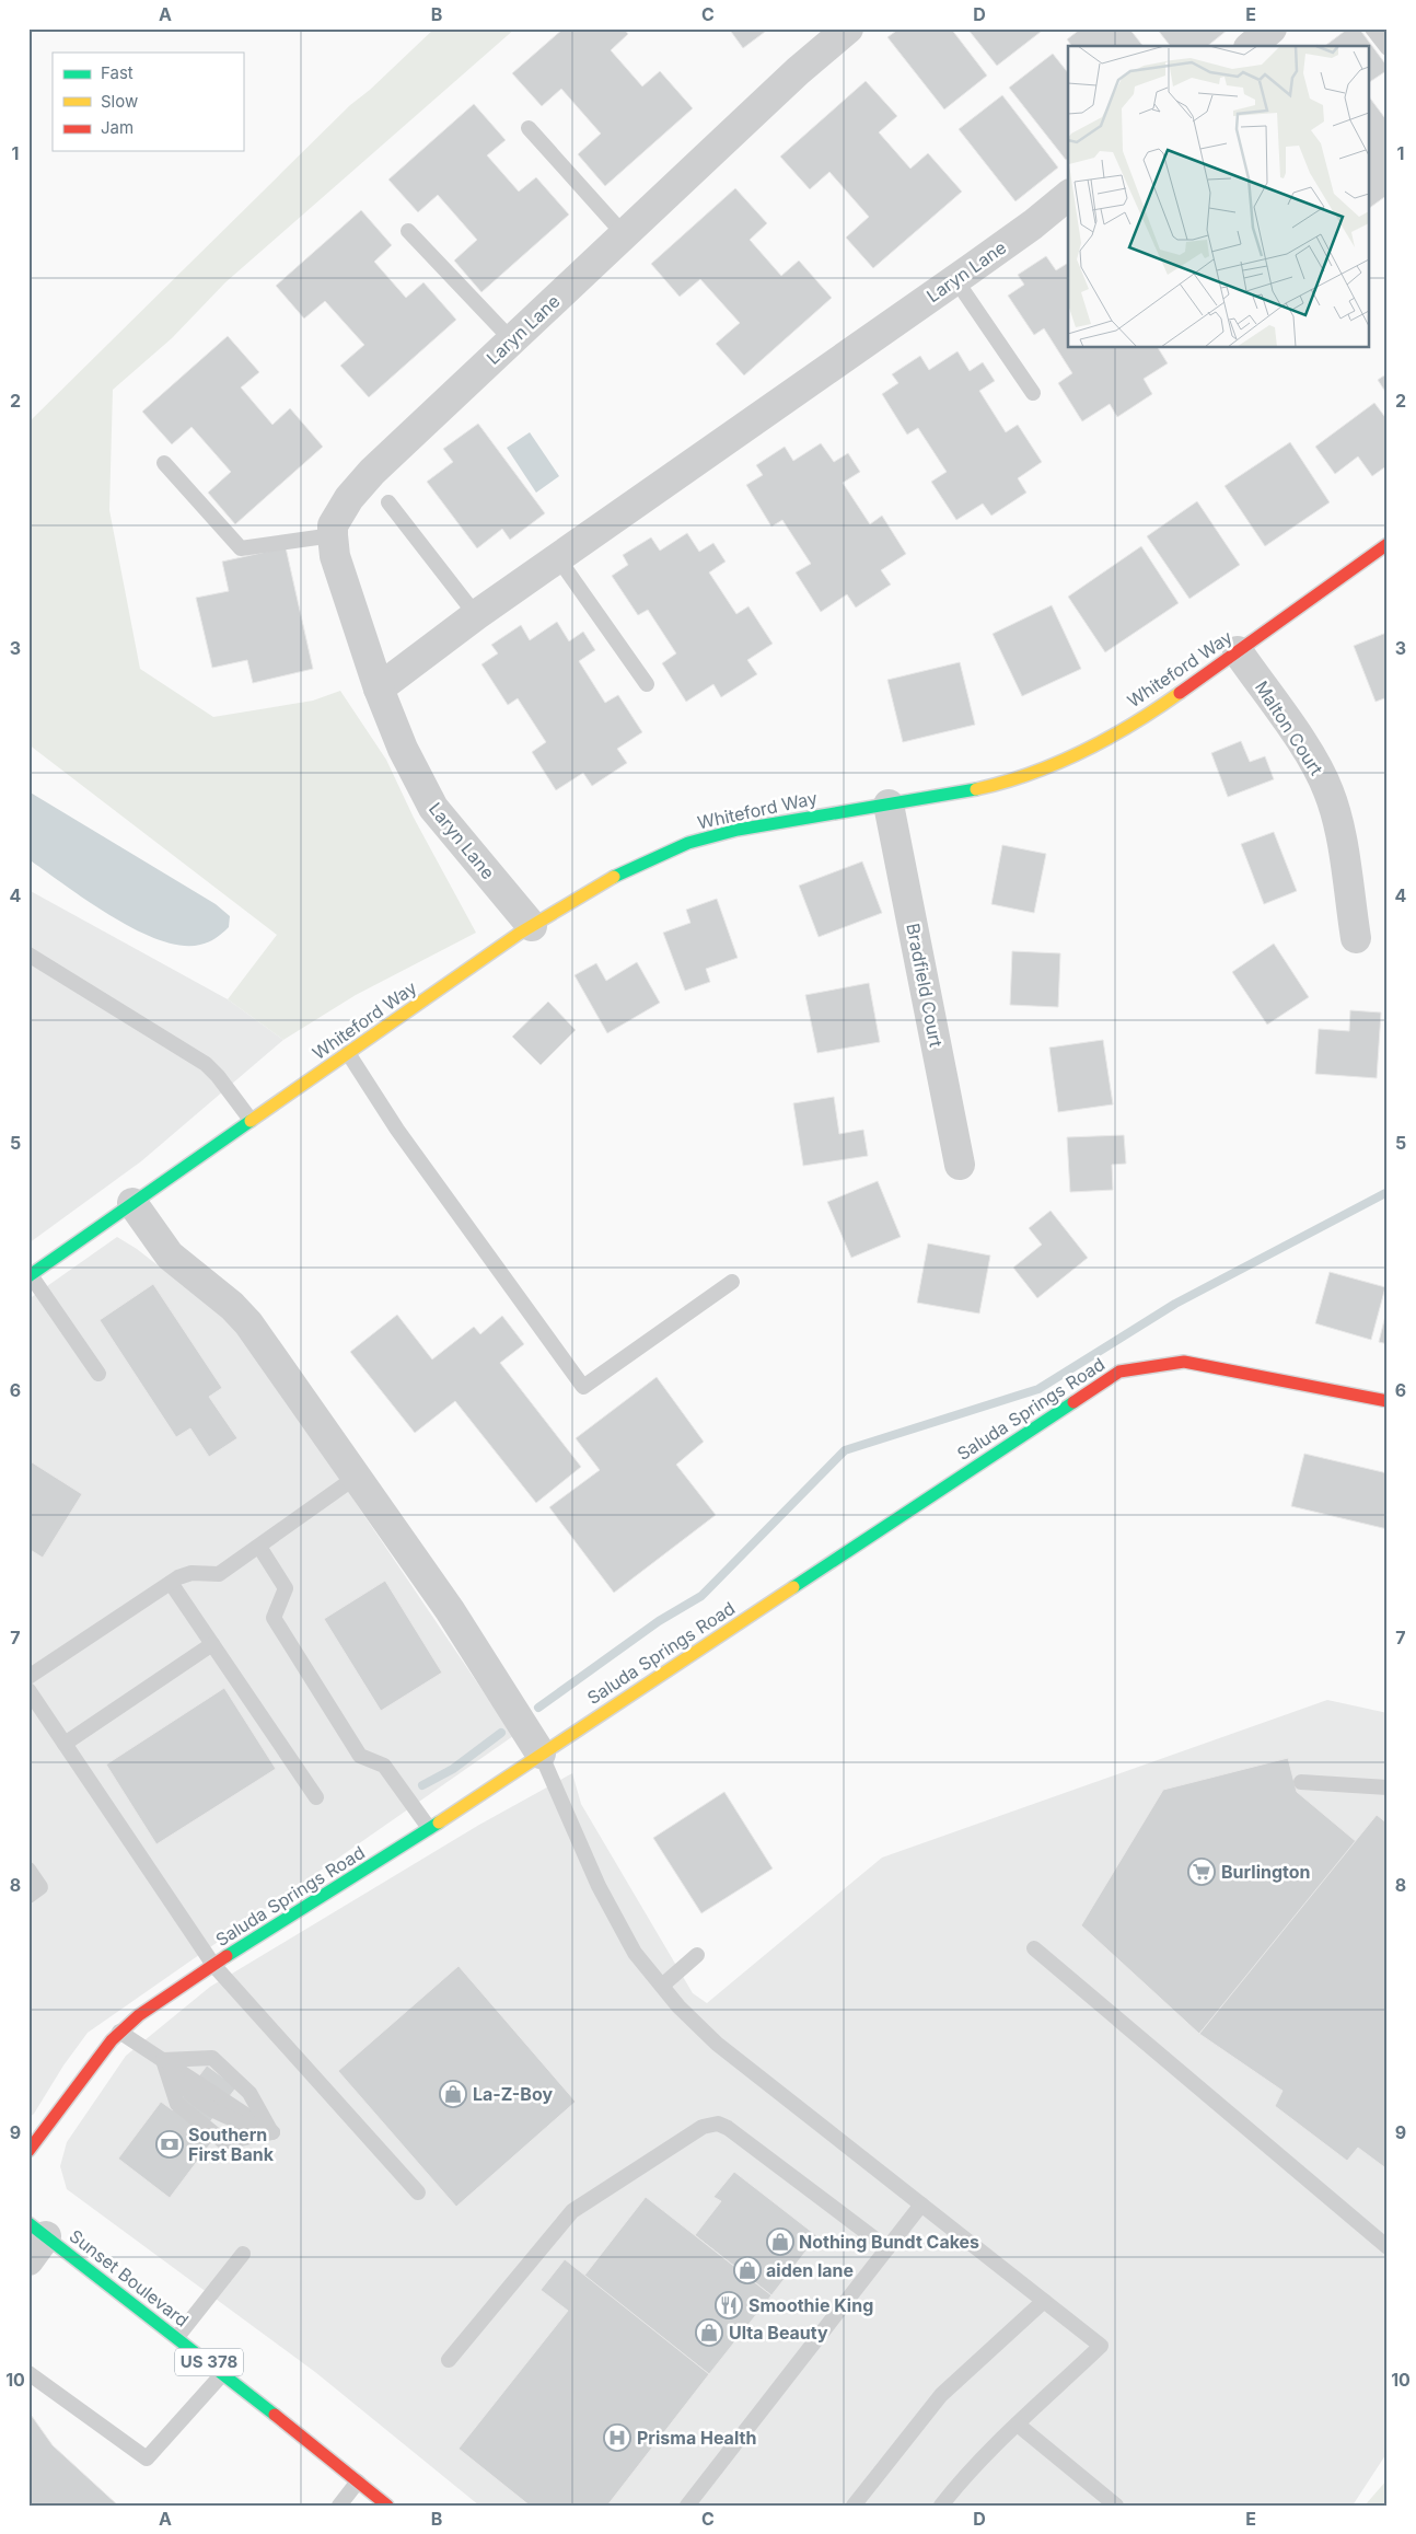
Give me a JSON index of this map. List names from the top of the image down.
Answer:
{
  "streets": {
    "street": [
      "Laryn Lane",
      "Whiteford Way",
      "Malton Court",
      "Bradfield Court",
      "Saluda Springs Road",
      "Sunset Boulevard",
      "US 378"
    ]
  },
  "crossings": [
    ["Laryn Lane", "Whiteford Way"],
    ["Whiteford Way", "Malton Court"],
    ["Whiteford Way", "Bradfield Court"]
  ],
  "places": {
    "supermarket": ["Burlington"],
    "shop": [
      "La-Z-Boy",
      "Nothing Bundt Cakes",
      "aiden lane",
      "Ulta Beauty"
    ],
    "bank": ["Southern First Bank"],
    "restaurant": ["Smoothie King"],
    "hospital": ["Prisma Health"]
  },
  "legend": ["Fast", "Slow", "Jam"],
  "grid": {
    "columns": [
      "A",
      "B",
      "C",
      "D",
      "E"
    ],
    "rows": [
      "1",
      "2",
      "3",
      "4",
      "5",
      "6",
      "7",
      "8",
      "9",
      "10"
    ]
  }
}
